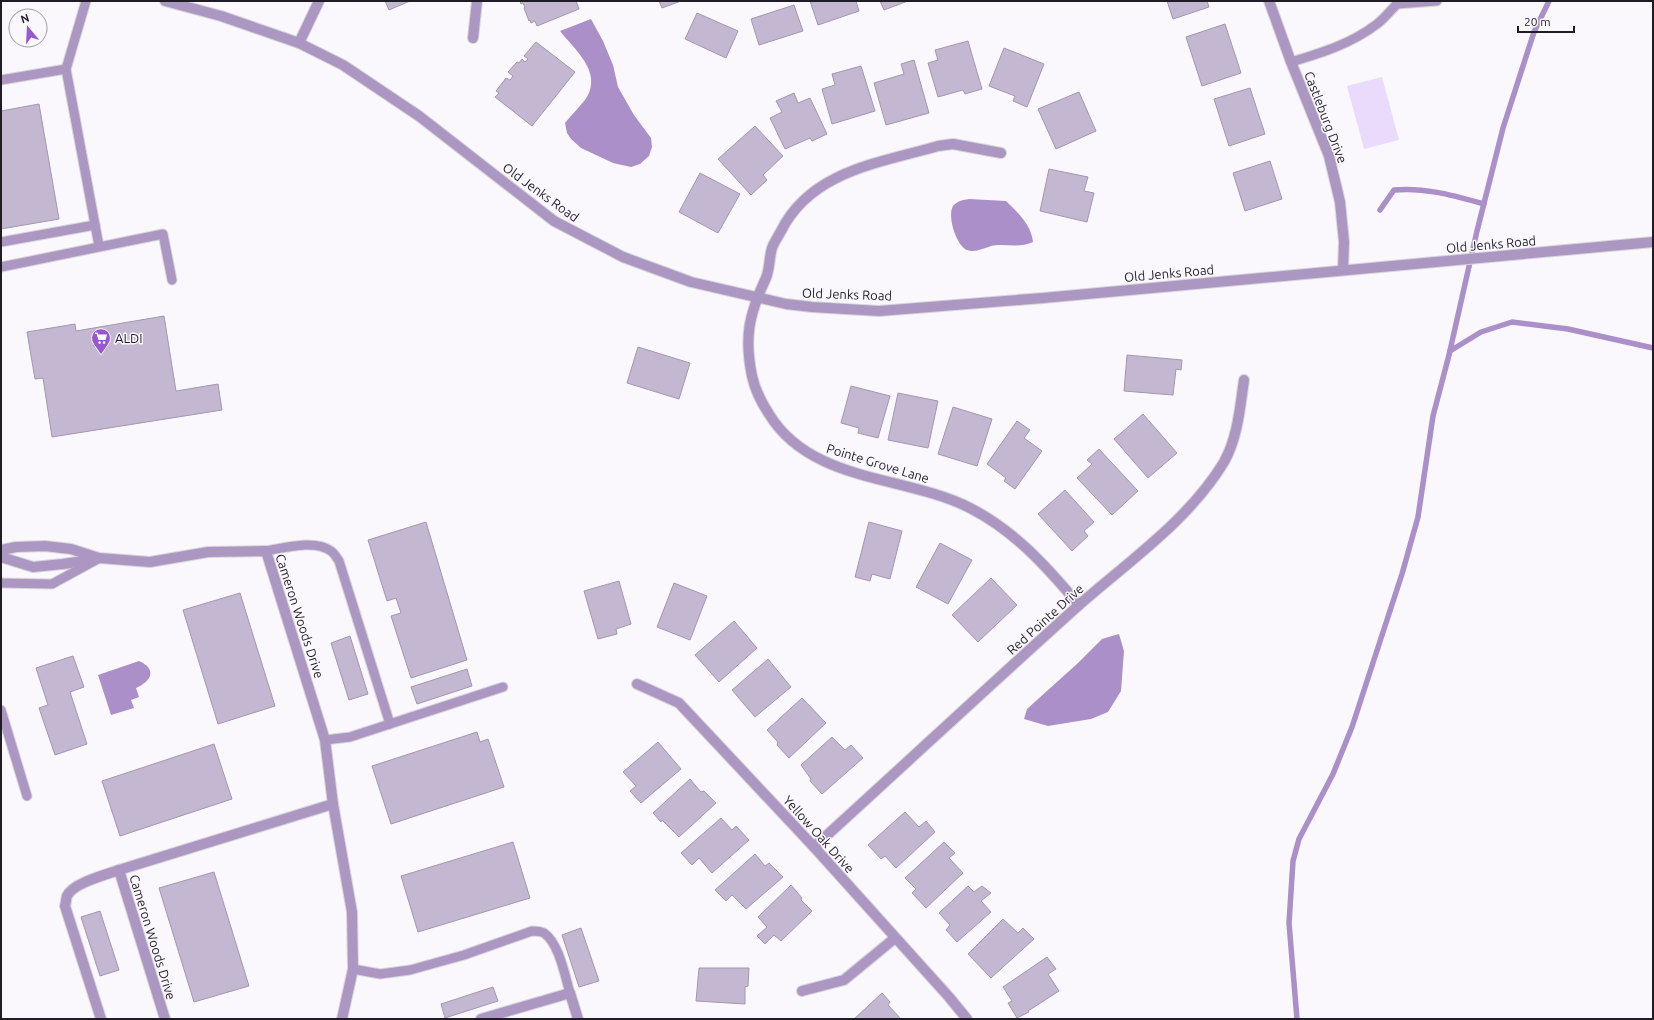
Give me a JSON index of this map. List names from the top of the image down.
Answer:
{
  "streets": {
    "street": [
      "Castleburg Drive",
      "Old Jenks Road",
      "Pointe Grove Lane",
      "Cameron Woods Drive",
      "Red Pointe Drive",
      "Yellow Oak Drive"
    ]
  },
  "crossings": [
    ["Castleburg Drive", "Old Jenks Road"],
    ["Old Jenks Road", "Pointe Grove Lane"],
    ["Pointe Grove Lane", "Red Pointe Drive"],
    ["Red Pointe Drive", "Yellow Oak Drive"]
  ],
  "places": {
    "supermarket": ["ALDI"]
  },
  "scale_bar": "20 m",
  "north": "top"
}
